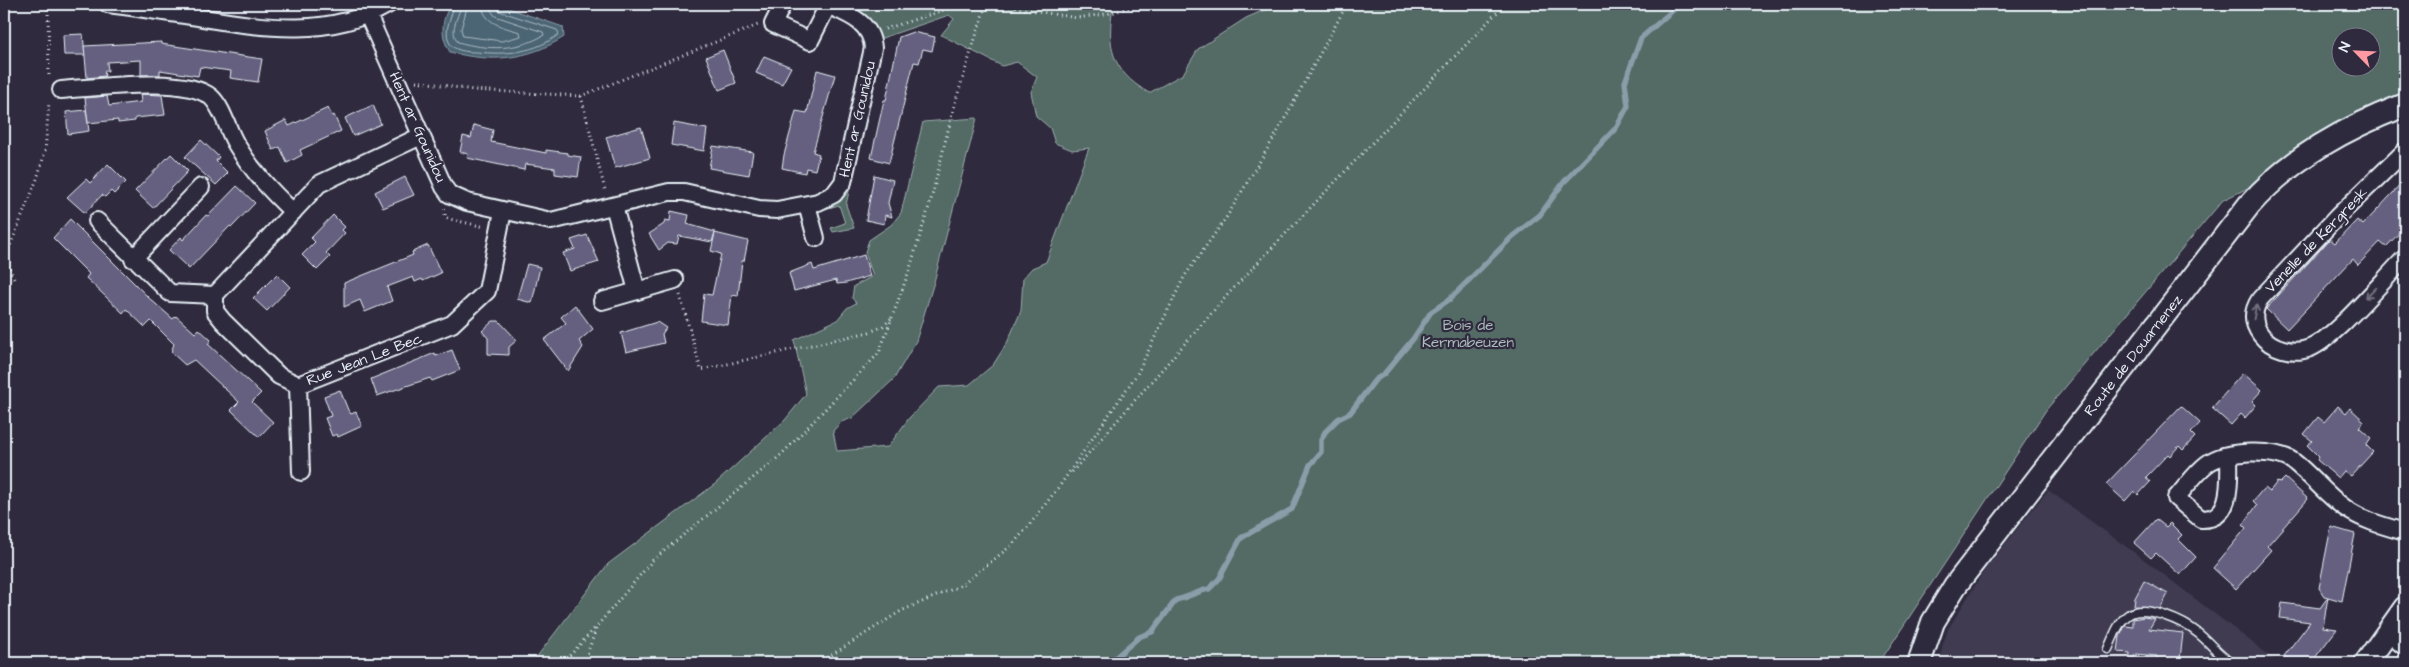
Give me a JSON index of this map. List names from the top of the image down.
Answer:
{
  "streets": {
    "main road": ["Route de Douarnenez"],
    "street": ["Hent ar Gounidou", "Venelle de Kergresk", "Rue Jean Le Bec"]
  },
  "crossings": [
    ["Hent ar Gounidou", "Rue Jean Le Bec"]
  ],
  "parks": ["Bois de Kermabeuzen"],
  "north": "top left"
}
